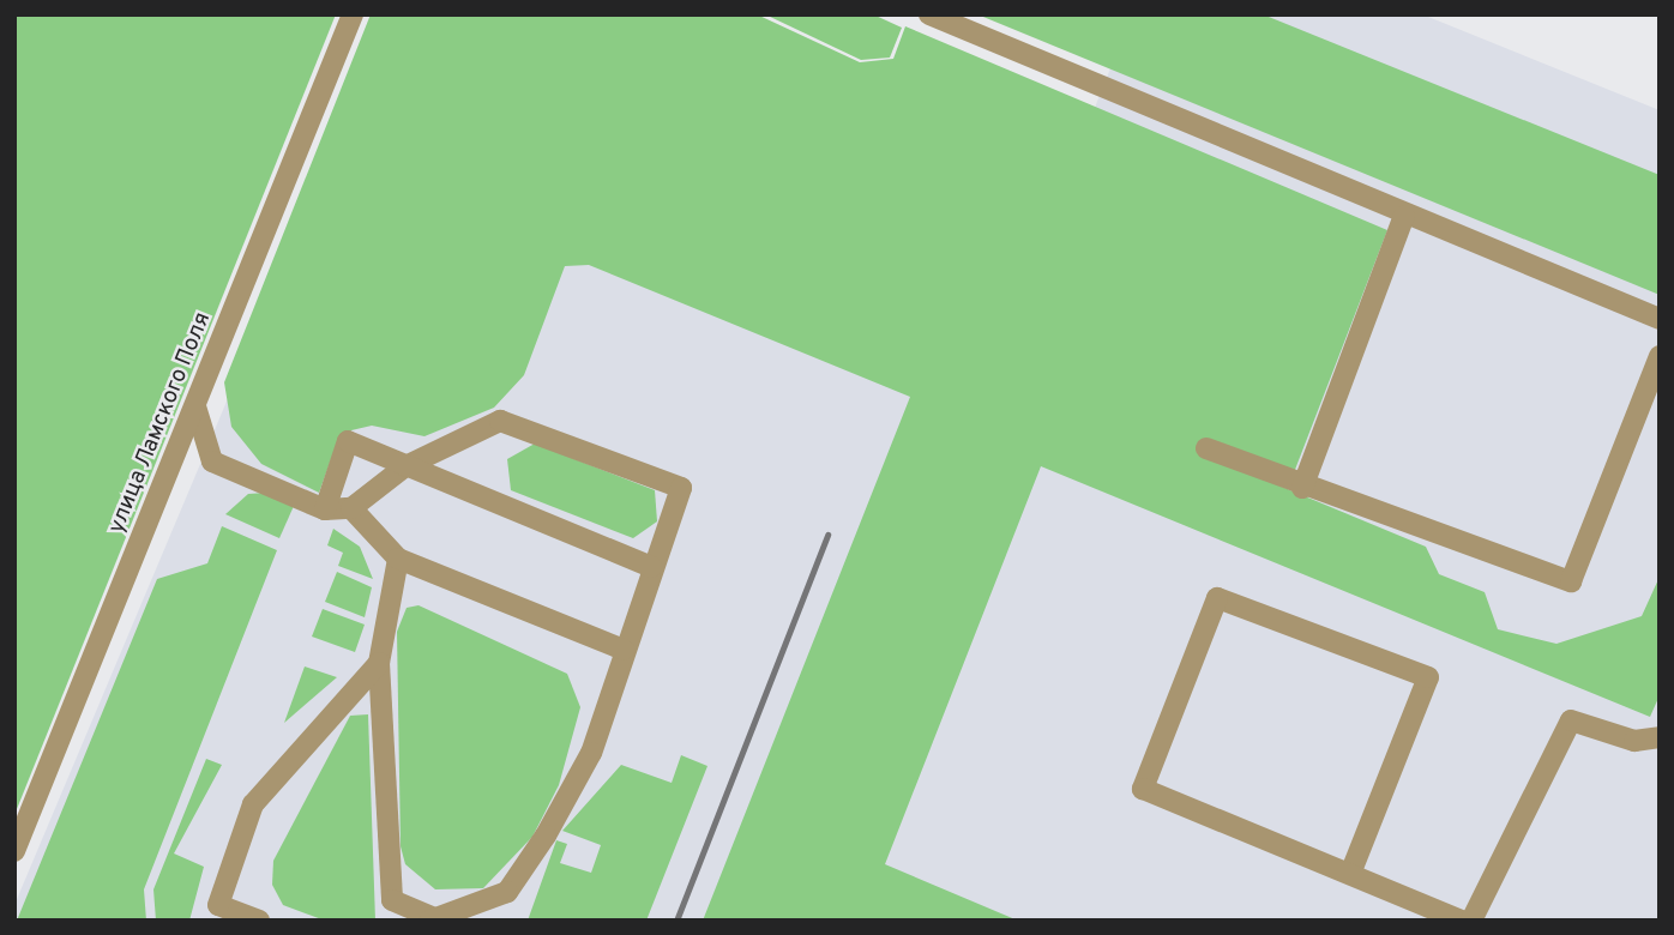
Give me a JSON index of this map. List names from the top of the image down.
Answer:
{
  "streets": {
    "street": ["улица Ламского Поля"]
  }
}
